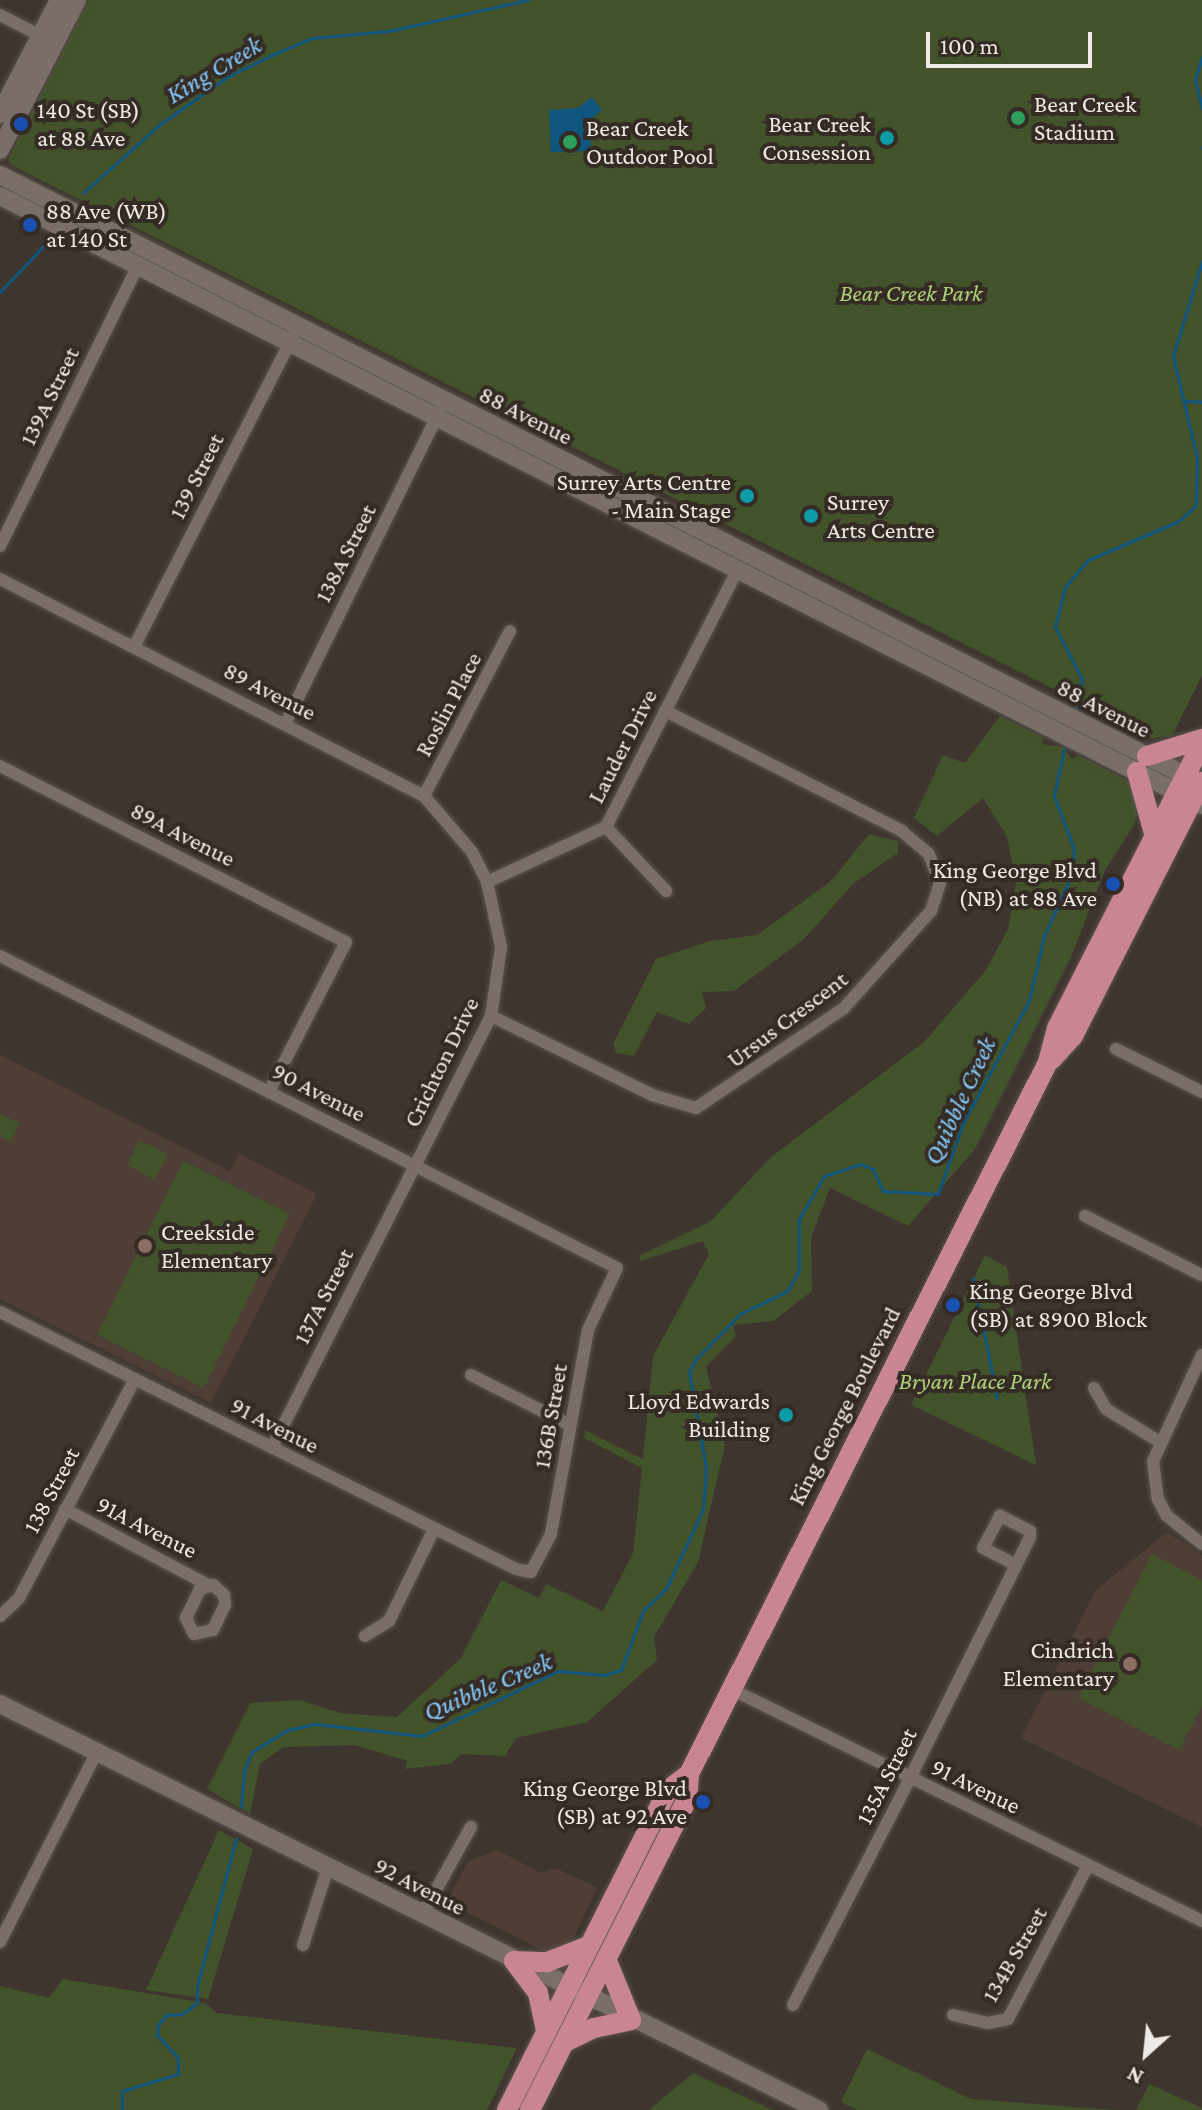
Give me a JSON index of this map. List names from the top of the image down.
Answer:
{
  "streets": {
    "main road": ["88 Avenue", "King George Boulevard", "92 Avenue"],
    "street": [
      "139A Street",
      "139 Street",
      "138A Street",
      "89 Avenue",
      "Roslin Place",
      "Lauder Drive",
      "89A Avenue",
      "Ursus Crescent",
      "Crichton Drive",
      "90 Avenue",
      "137A Street",
      "136B Street",
      "91 Avenue",
      "138 Street",
      "91A Avenue",
      "135A Street",
      "134B Street"
    ]
  },
  "crossings": [
    ["139A Street", "88 Avenue"],
    ["88 Avenue", "139 Street"],
    ["88 Avenue", "138A Street"],
    ["88 Avenue", "Lauder Drive"],
    ["88 Avenue", "King George Boulevard"],
    ["139 Street", "89 Avenue"],
    ["138A Street", "89 Avenue"],
    ["89 Avenue", "Roslin Place"],
    ["89 Avenue", "Lauder Drive"],
    ["89 Avenue", "Crichton Drive"],
    ["Lauder Drive", "Ursus Crescent"],
    ["Lauder Drive", "Crichton Drive"],
    ["89A Avenue", "90 Avenue"],
    ["Ursus Crescent", "Crichton Drive"],
    ["Crichton Drive", "90 Avenue"],
    ["Crichton Drive", "137A Street"],
    ["90 Avenue", "137A Street"],
    ["90 Avenue", "136B Street"],
    ["137A Street", "91 Avenue"],
    ["King George Boulevard", "91 Avenue"],
    ["King George Boulevard", "92 Avenue"],
    ["136B Street", "91 Avenue"],
    ["91 Avenue", "138 Street"],
    ["91 Avenue", "135A Street"],
    ["91 Avenue", "134B Street"],
    ["138 Street", "91A Avenue"]
  ],
  "water": ["King Creek", "Quibble Creek"],
  "parks": ["Bear Creek Park", "Bryan Place Park"],
  "places": [
    "Bear Creek Stadium",
    "140 St (SB) at 88 Ave",
    "Bear Creek Consession",
    "Bear Creek Outdoor Pool",
    "88 Ave (WB) at 140 St",
    "Surrey Arts Centre - Main Stage",
    "Surrey Arts Centre",
    "King George Blvd (NB) at 88 Ave",
    "Creekside Elementary",
    "King George Blvd (SB) at 8900 Block",
    "Lloyd Edwards Building",
    "Cindrich Elementary",
    "King George Blvd (SB) at 92 Ave"
  ],
  "scale_bar": "100 m",
  "north": "bottom left"
}
